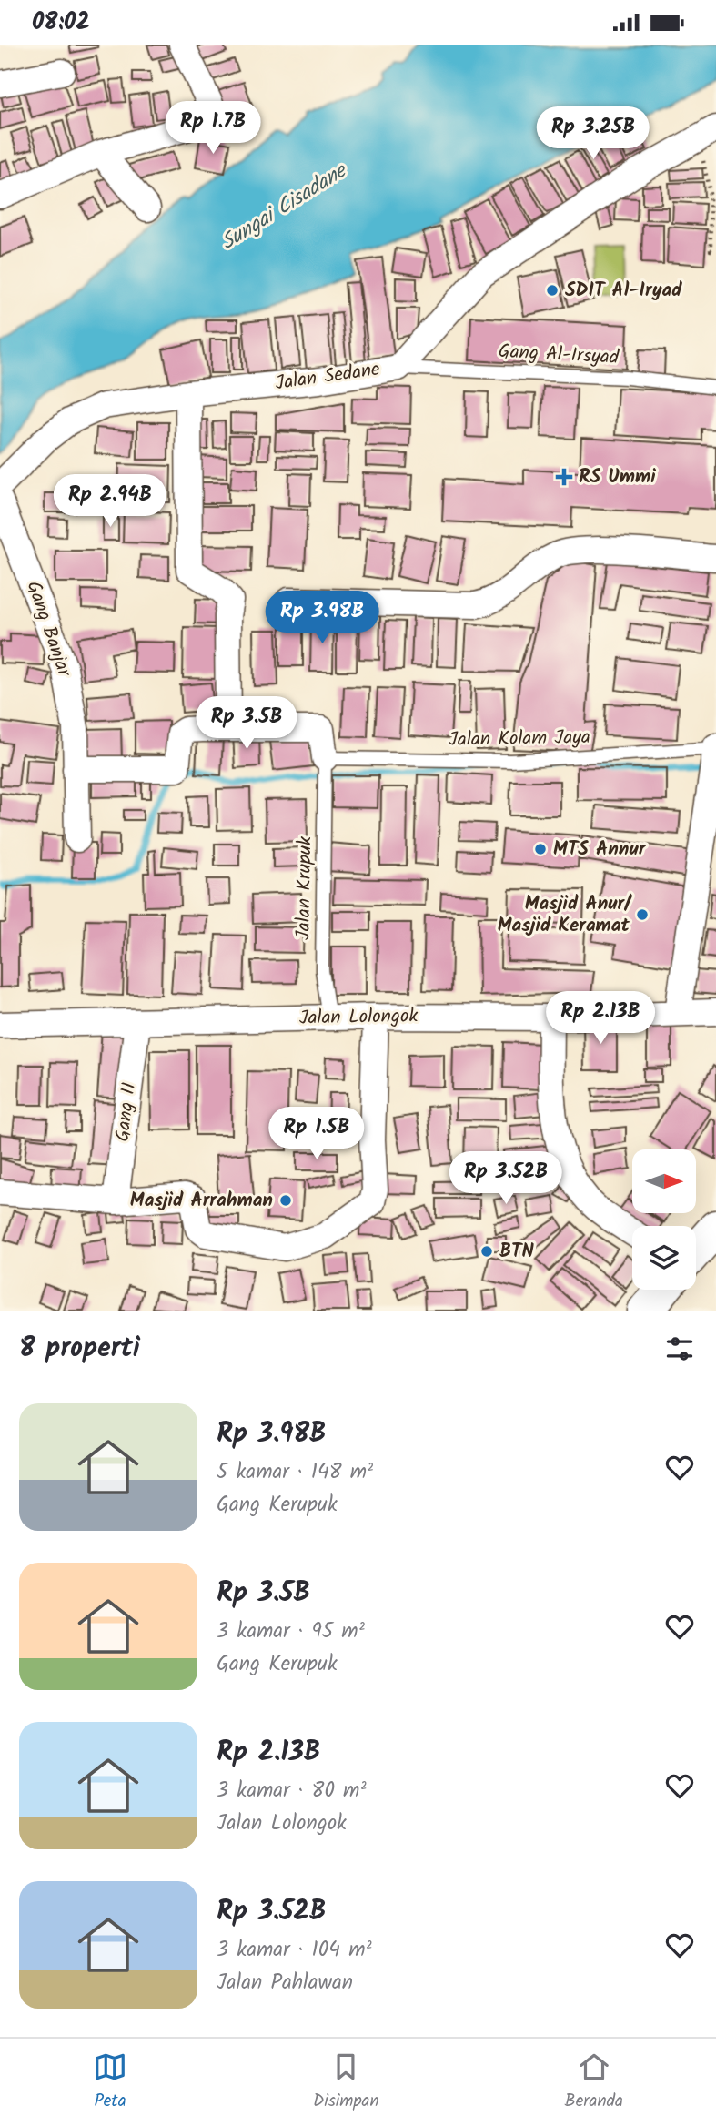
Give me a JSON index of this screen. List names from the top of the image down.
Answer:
{
  "streets": {
    "street": [
      "Jalan Sedane",
      "Gang Banjar",
      "Jalan Lolongok",
      "Gang II"
    ],
    "lane": ["Gang Al-Irsyad", "Jalan Kolam Jaya", "Jalan Krupuk"]
  },
  "crossings": [
    ["Gang Al-Irsyad", "Jalan Sedane"],
    ["Jalan Kolam Jaya", "Jalan Krupuk"],
    ["Jalan Krupuk", "Jalan Lolongok"],
    ["Jalan Lolongok", "Gang II"]
  ],
  "water": ["Sungai Cisadane"],
  "places": {
    "other": [
      "SDIT Al-Iryad",
      "MTS Annur",
      "Masjid Anur/ Masjid Keramat",
      "Masjid Arrahman",
      "BTN"
    ],
    "health": ["RS Ummi"]
  },
  "north": "right",
  "page": {
    "status": "08:02",
    "price": [
      "Rp 1.7B",
      "Rp 3.25B",
      "Rp 2.94B",
      "Rp 3.98B",
      "Rp 3.5B",
      "Rp 2.13B",
      "Rp 1.5B",
      "Rp 3.52B"
    ],
    "heading": "8 properti",
    "list": [
      {
        "name": "Rp 3.98B",
        "note": "5 kamar · 148 m² · Gang Kerupuk"
      },
      {
        "name": "Rp 3.5B",
        "note": "3 kamar · 95 m² · Gang Kerupuk"
      },
      {
        "name": "Rp 2.13B",
        "note": "3 kamar · 80 m² · Jalan Lolongok"
      },
      {
        "name": "Rp 3.52B",
        "note": "3 kamar · 104 m² · Jalan Pahlawan"
      }
    ],
    "tabs": ["Peta", "Disimpan", "Beranda"]
  }
}
